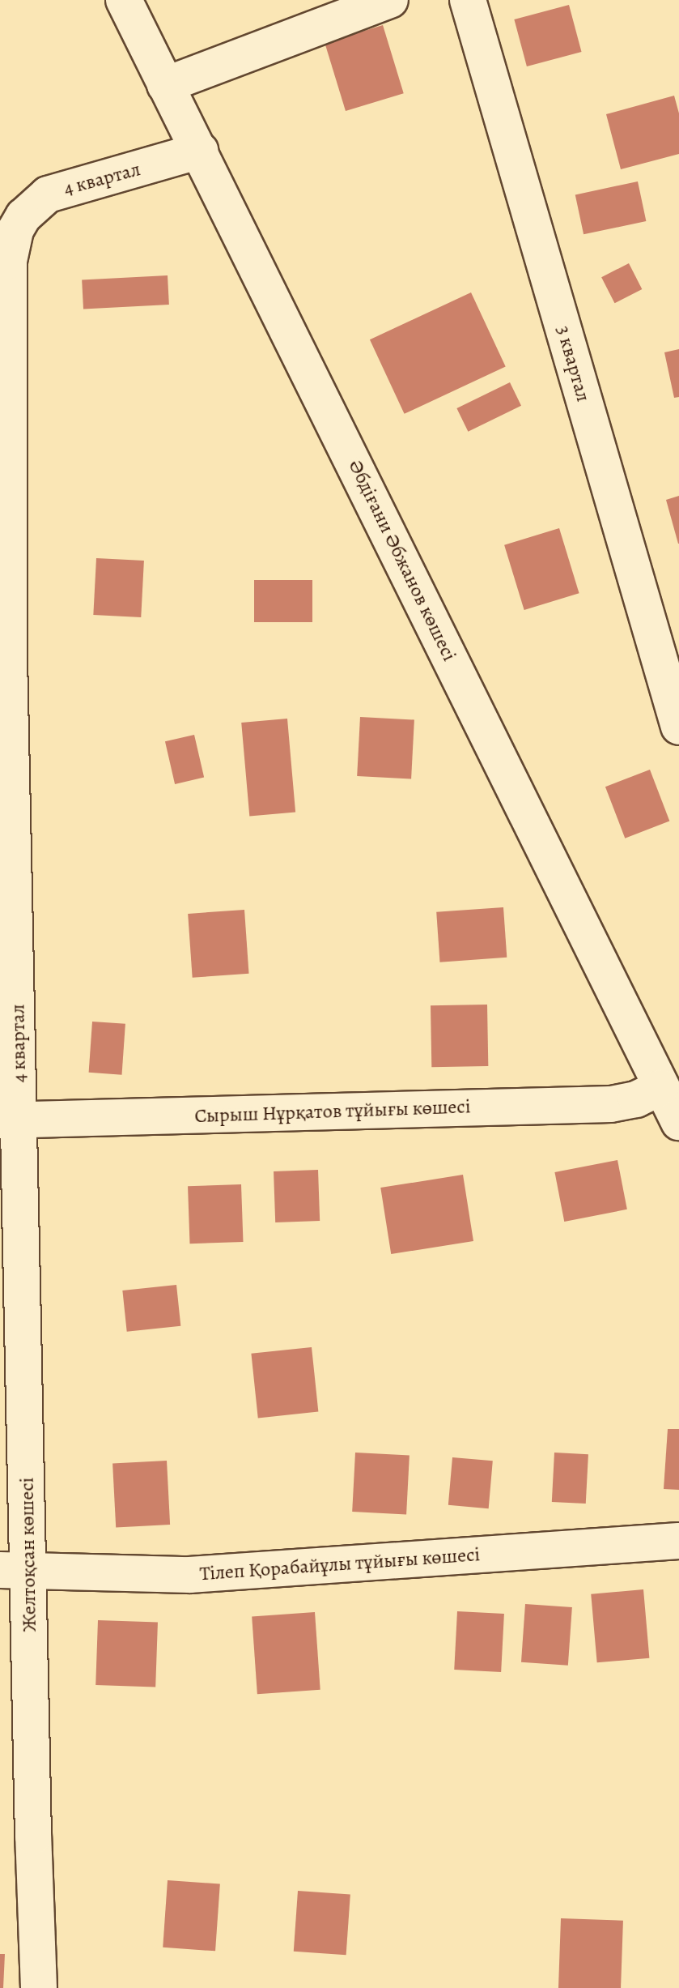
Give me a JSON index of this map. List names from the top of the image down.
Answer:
{
  "streets": {
    "street": [
      "4 квартал",
      "3 квартал",
      "Әбдіғани Әбжанов көшесі",
      "Сырыш Нұрқатов тұйығы көшесі",
      "Желтоқсан көшесі",
      "Тілеп Қорабайұлы тұйығы көшесі"
    ]
  },
  "crossings": [
    ["4 квартал", "Әбдіғани Әбжанов көшесі"],
    ["4 квартал", "Сырыш Нұрқатов тұйығы көшесі"],
    ["4 квартал", "Желтоқсан көшесі"],
    ["Әбдіғани Әбжанов көшесі", "Сырыш Нұрқатов тұйығы көшесі"],
    ["Сырыш Нұрқатов тұйығы көшесі", "Желтоқсан көшесі"],
    ["Желтоқсан көшесі", "Тілеп Қорабайұлы тұйығы көшесі"]
  ]
}
